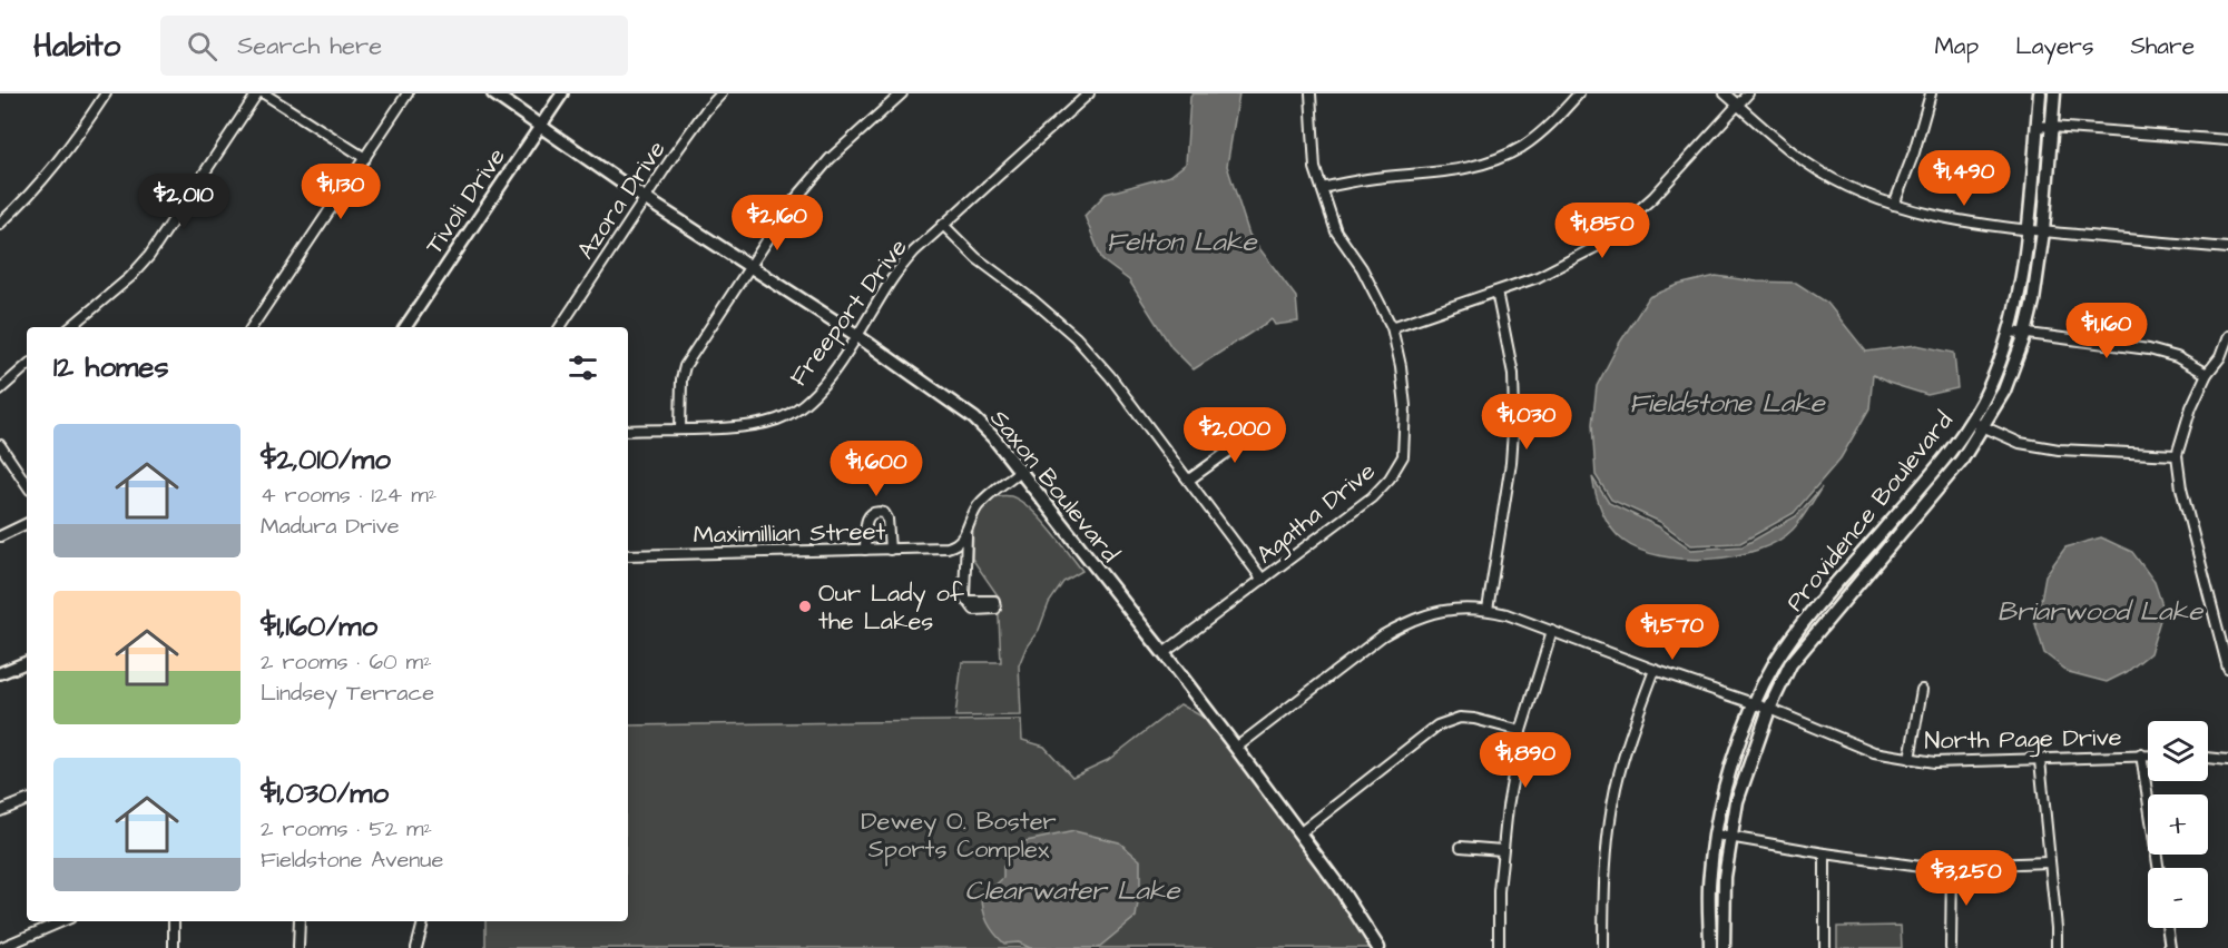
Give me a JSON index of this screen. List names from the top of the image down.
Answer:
{
  "streets": {
    "main road": ["Saxon Boulevard", "Providence Boulevard"],
    "street": [
      "Azora Drive",
      "Tivoli Drive",
      "Freeport Drive",
      "Agatha Drive",
      "Maximillian Street",
      "North Page Drive"
    ]
  },
  "crossings": [
    ["Azora Drive", "Saxon Boulevard"],
    ["Tivoli Drive", "Saxon Boulevard"],
    ["Freeport Drive", "Saxon Boulevard"],
    ["Saxon Boulevard", "Agatha Drive"],
    ["Saxon Boulevard", "North Page Drive"],
    ["Providence Boulevard", "North Page Drive"]
  ],
  "water": [
    "Felton Lake",
    "Fieldstone Lake",
    "Briarwood Lake",
    "Clearwater Lake"
  ],
  "parks": ["Dewey O. Boster Sports Complex"],
  "places": ["Our Lady of the Lakes"],
  "page": {
    "header": "Habito",
    "search": "Search here",
    "nav": ["Map", "Layers", "Share"],
    "price": [
      "$1,490",
      "$1,130",
      "$2,010",
      "$2,160",
      "$1,850",
      "$1,160",
      "$1,030",
      "$2,000",
      "$1,600",
      "$1,570",
      "$1,890",
      "$3,250"
    ],
    "heading": "12 homes",
    "list": [
      {
        "name": "$2,010/mo",
        "note": "4 rooms · 124 m² · Madura Drive"
      },
      {
        "name": "$1,160/mo",
        "note": "2 rooms · 60 m² · Lindsey Terrace"
      },
      {
        "name": "$1,030/mo",
        "note": "2 rooms · 52 m² · Fieldstone Avenue"
      }
    ],
    "map_buttons": ["+", "−"]
  }
}
